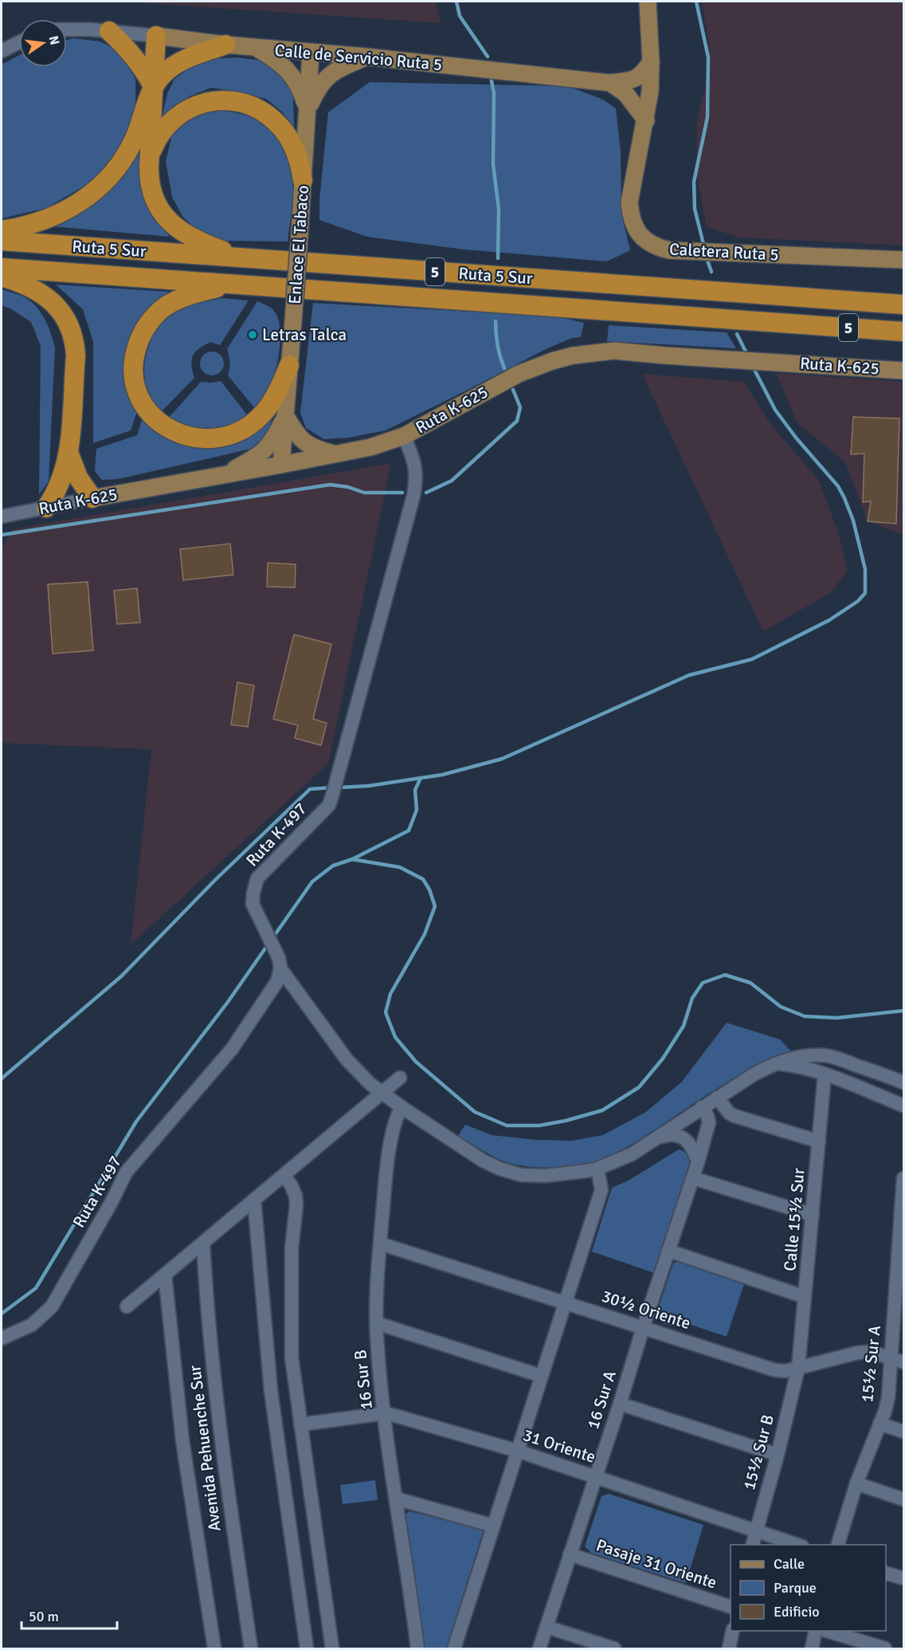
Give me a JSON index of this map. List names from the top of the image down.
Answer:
{
  "streets": {
    "highway": ["Ruta 5 Sur", "5"],
    "main road": [
      "Calle de Servicio Ruta 5",
      "Enlace El Tabaco",
      "Caletera Ruta 5",
      "Ruta K-625"
    ],
    "street": [
      "Ruta K-497",
      "Calle 15½ Sur",
      "30½ Oriente",
      "15½ Sur A",
      "16 Sur B",
      "16 Sur A",
      "31 Oriente",
      "Avenida Pehuenche Sur",
      "15½ Sur B",
      "Pasaje 31 Oriente"
    ]
  },
  "crossings": [
    ["Calle de Servicio Ruta 5", "Enlace El Tabaco"],
    ["Calle de Servicio Ruta 5", "Caletera Ruta 5"],
    ["Enlace El Tabaco", "Ruta K-625"],
    ["Ruta K-625", "Ruta K-497"],
    ["Calle 15½ Sur", "30½ Oriente"],
    ["Calle 15½ Sur", "15½ Sur B"],
    ["30½ Oriente", "15½ Sur A"],
    ["30½ Oriente", "16 Sur B"],
    ["30½ Oriente", "16 Sur A"],
    ["30½ Oriente", "15½ Sur B"],
    ["16 Sur B", "31 Oriente"],
    ["16 Sur A", "31 Oriente"],
    ["16 Sur A", "Pasaje 31 Oriente"],
    ["31 Oriente", "15½ Sur B"]
  ],
  "places": ["Letras Talca"],
  "legend": ["Calle", "Parque", "Edificio"],
  "scale_bar": "50 m",
  "north": "right"
}
